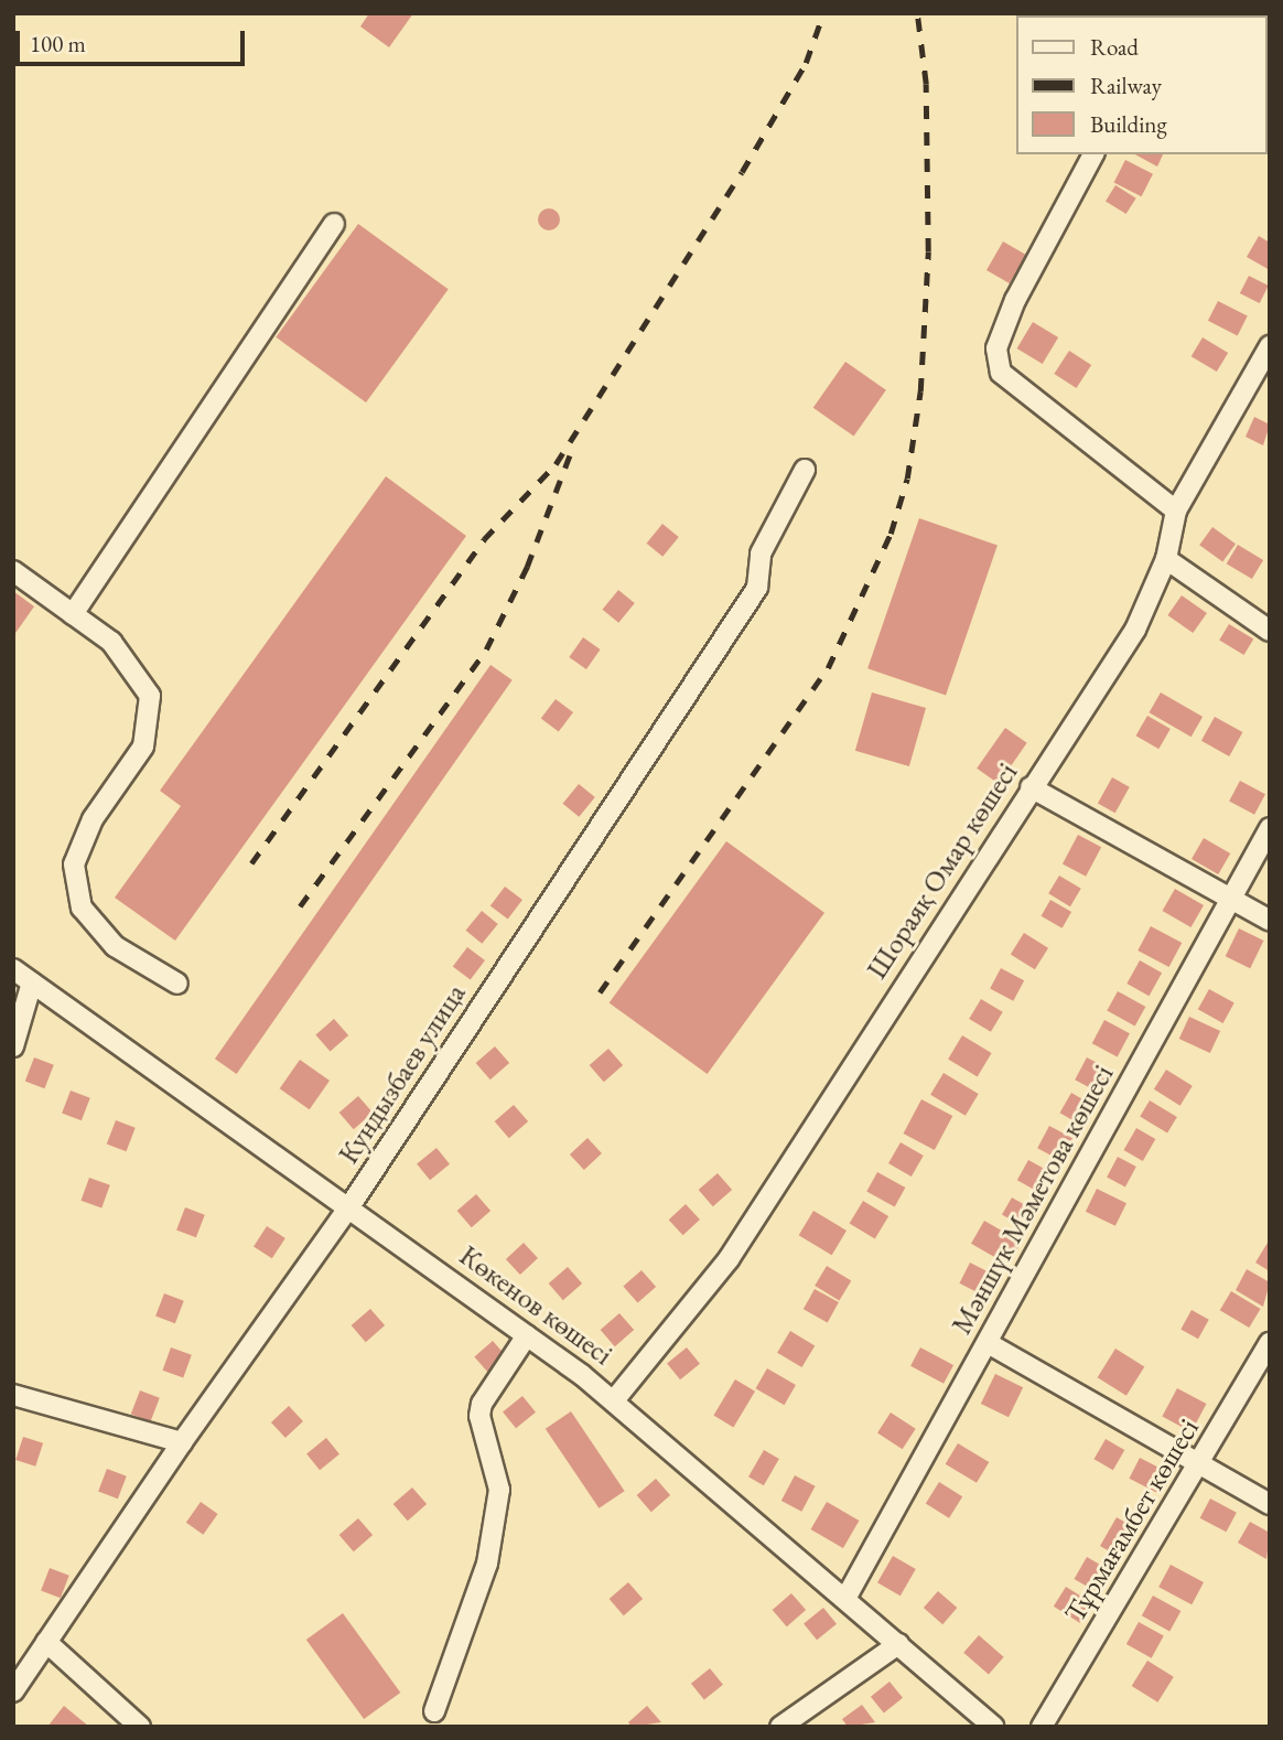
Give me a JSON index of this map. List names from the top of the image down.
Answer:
{
  "streets": {
    "street": [
      "Шораяқ Омар көшесі",
      "Кундызбаев улица",
      "Мәншүк Мәметова көшесі",
      "Көкенов көшесі",
      "Тұрмағамбет көшесі"
    ]
  },
  "crossings": [
    ["Шораяқ Омар көшесі", "Көкенов көшесі"],
    ["Кундызбаев улица", "Көкенов көшесі"],
    ["Мәншүк Мәметова көшесі", "Көкенов көшесі"]
  ],
  "legend": ["Road", "Railway", "Building"],
  "scale_bar": "100 m"
}
